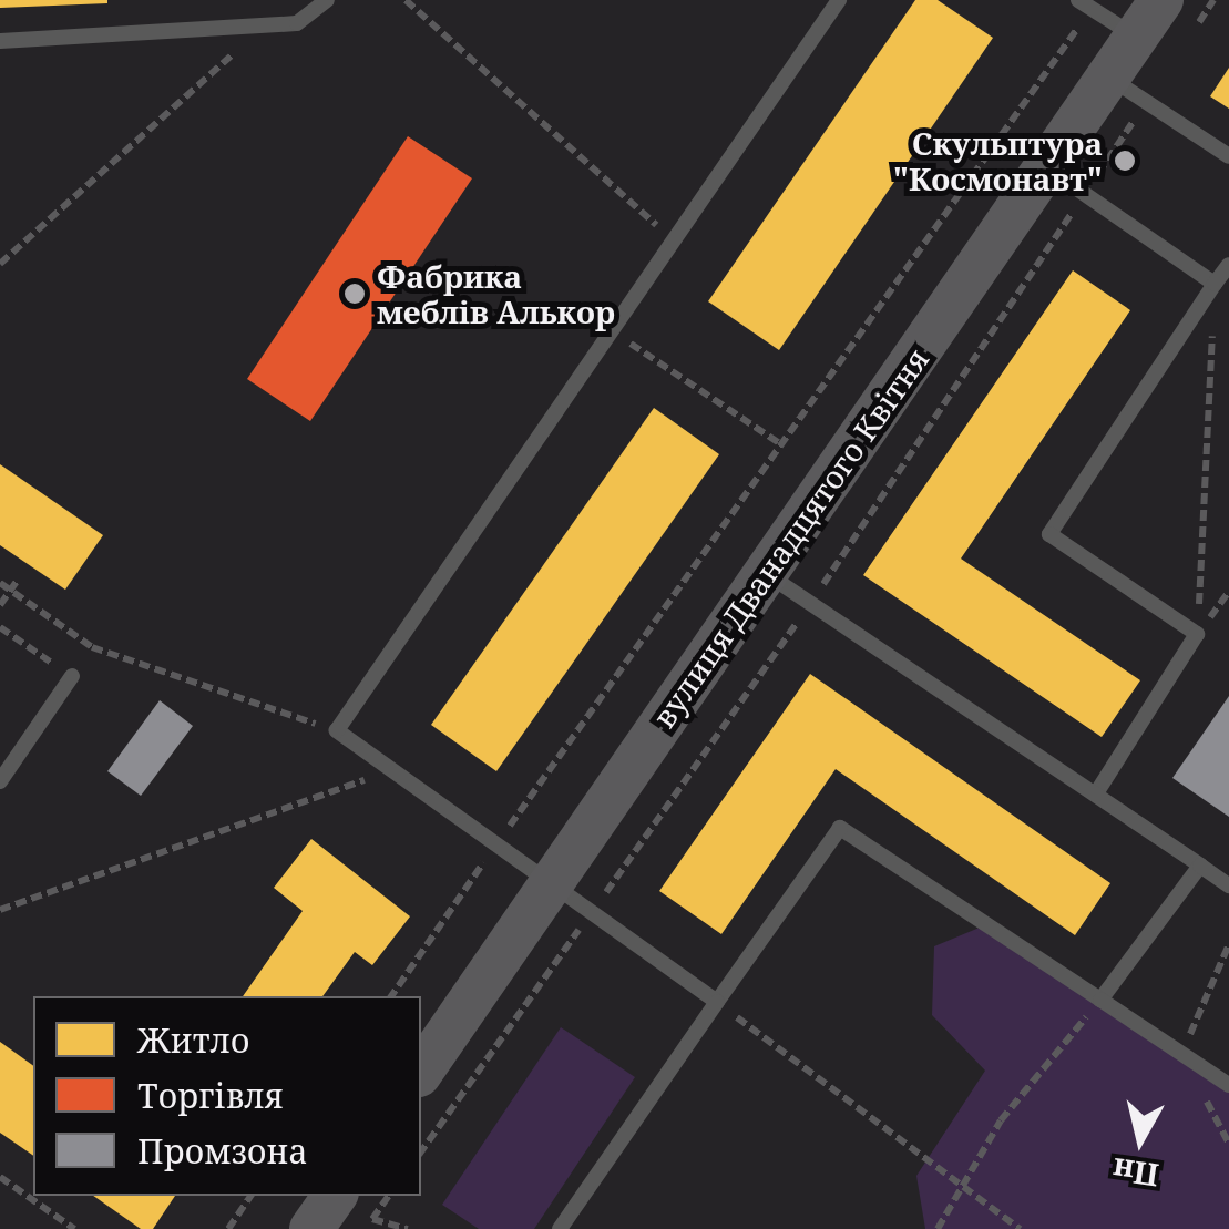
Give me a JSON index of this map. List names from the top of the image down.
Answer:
{
  "streets": {
    "street": ["вулиця Дванадцятого Квітня"]
  },
  "places": ["Скульптура \"Космонавт\"", "Фабрика меблів Алькор"],
  "legend": ["Житло", "Торгівля", "Промзона"],
  "north": "bottom"
}
